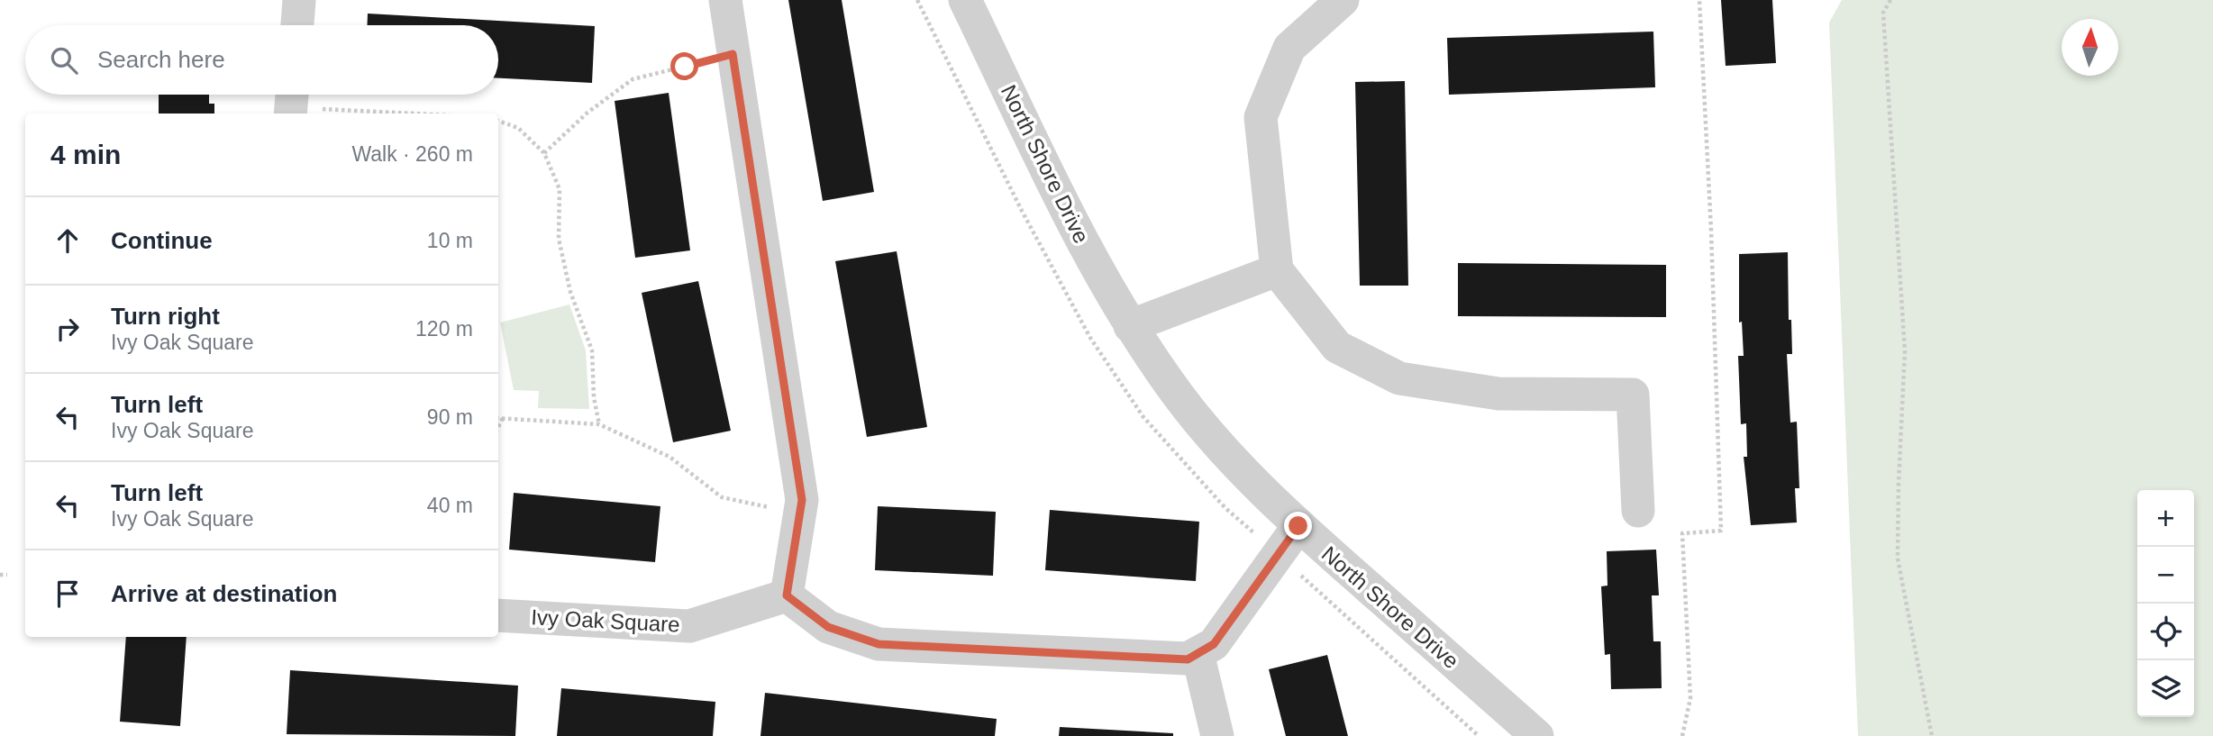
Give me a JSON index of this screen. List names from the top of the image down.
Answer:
{
  "streets": {
    "street": ["North Shore Drive", "Ivy Oak Square"]
  },
  "north": "top",
  "page": {
    "search": "Search here",
    "heading": ["4 min", "Walk · 260 m"],
    "list": [
      ["Continue", "10 m"],
      ["Turn right", "Ivy Oak Square", "120 m"],
      ["Turn left", "Ivy Oak Square", "90 m"],
      ["Turn left", "Ivy Oak Square", "40 m"],
      "Arrive at destination"
    ],
    "map_buttons": ["+", "−"]
  }
}
